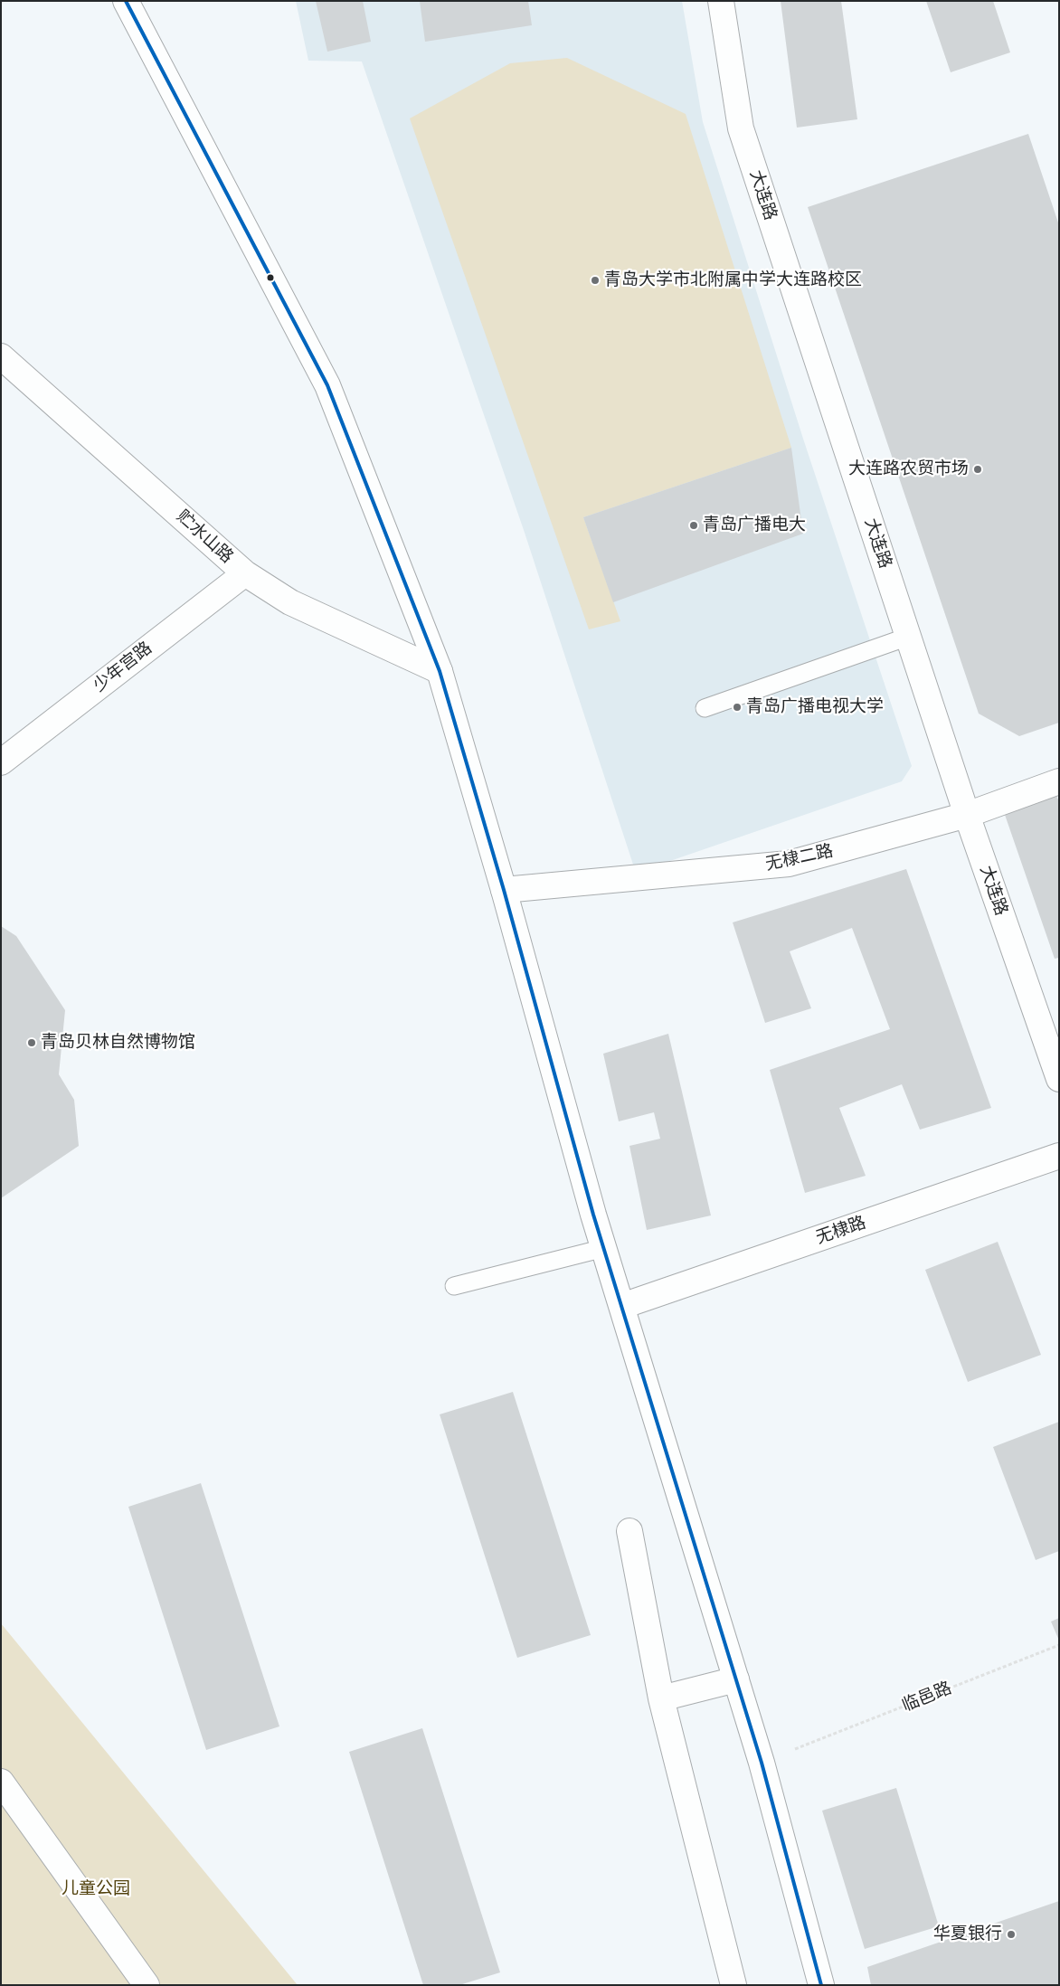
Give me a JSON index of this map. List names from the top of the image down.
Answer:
{
  "streets": {
    "street": [
      "大连路",
      "贮水山路",
      "少年宫路",
      "无棣二路",
      "无棣路"
    ],
    "path": ["临邑路"]
  },
  "crossings": [
    ["大连路", "无棣二路"],
    ["贮水山路", "少年宫路"]
  ],
  "parks": ["儿童公园"],
  "places": [
    "青岛大学市北附属中学大连路校区",
    "大连路农贸市场",
    "青岛广播电大",
    "青岛广播电视大学",
    "青岛贝林自然博物馆",
    "华夏银行"
  ]
}
